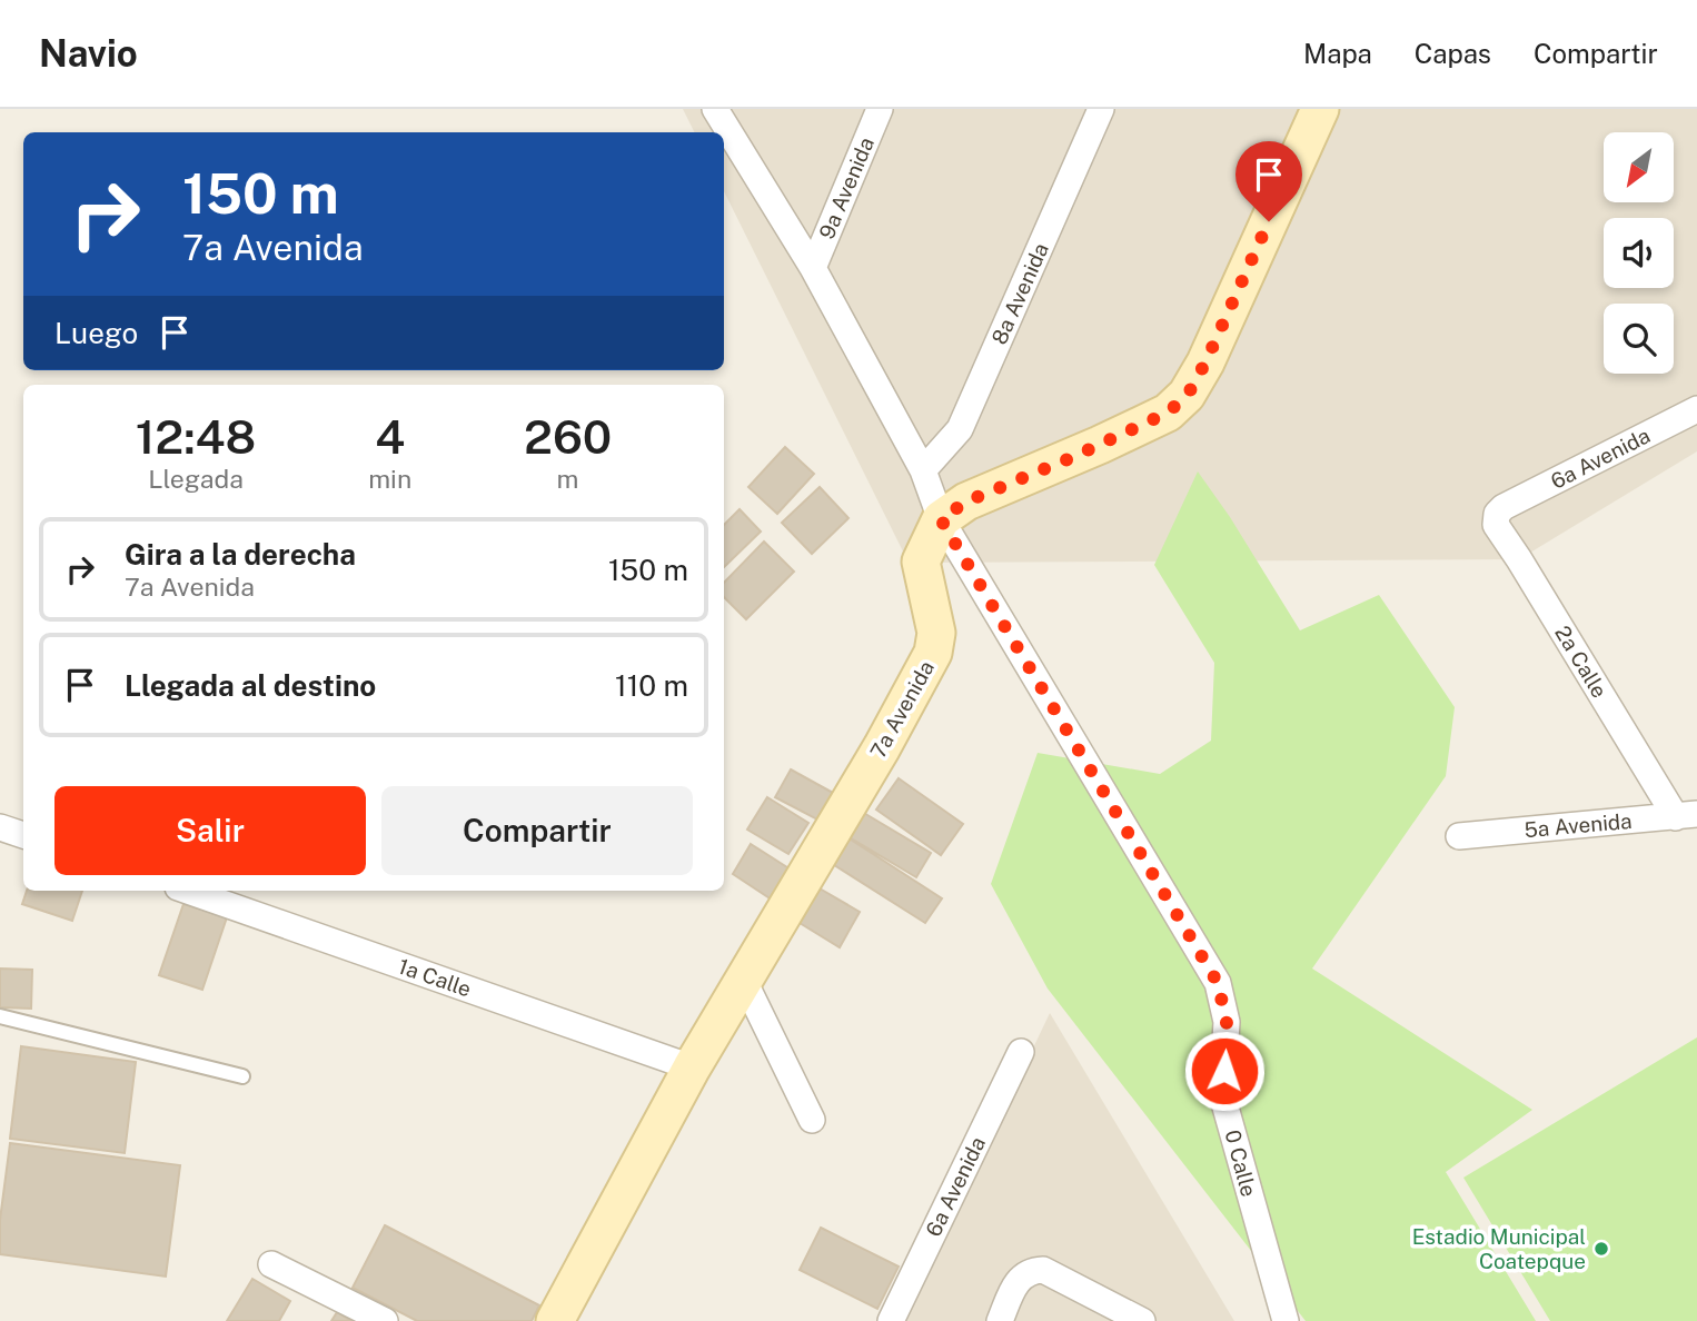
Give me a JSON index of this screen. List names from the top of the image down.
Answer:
{
  "streets": {
    "street": [
      "9a Avenida",
      "8a Avenida",
      "6a Avenida",
      "2a Calle",
      "7a Avenida",
      "5a Avenida",
      "1a Calle",
      "0 Calle"
    ]
  },
  "crossings": [
    ["9a Avenida", "0 Calle"],
    ["8a Avenida", "0 Calle"],
    ["6a Avenida", "2a Calle"],
    ["2a Calle", "5a Avenida"],
    ["7a Avenida", "1a Calle"],
    ["7a Avenida", "0 Calle"]
  ],
  "places": ["Estadio Municipal Coatepque"],
  "north": "bottom left",
  "page": {
    "header": "Navio",
    "nav": ["Mapa", "Capas", "Compartir"],
    "turn": ["150 m", "7a Avenida"],
    "then": "Luego",
    "eta": [
      "12:48",
      "Llegada",
      "4",
      "min",
      "260",
      "m"
    ],
    "list": [
      {
        "name": "Gira a la derecha",
        "note": "7a Avenida",
        "value": "150 m"
      },
      {
        "name": "Llegada al destino",
        "value": "110 m"
      }
    ],
    "buttons": ["Salir", "Compartir"]
  }
}
